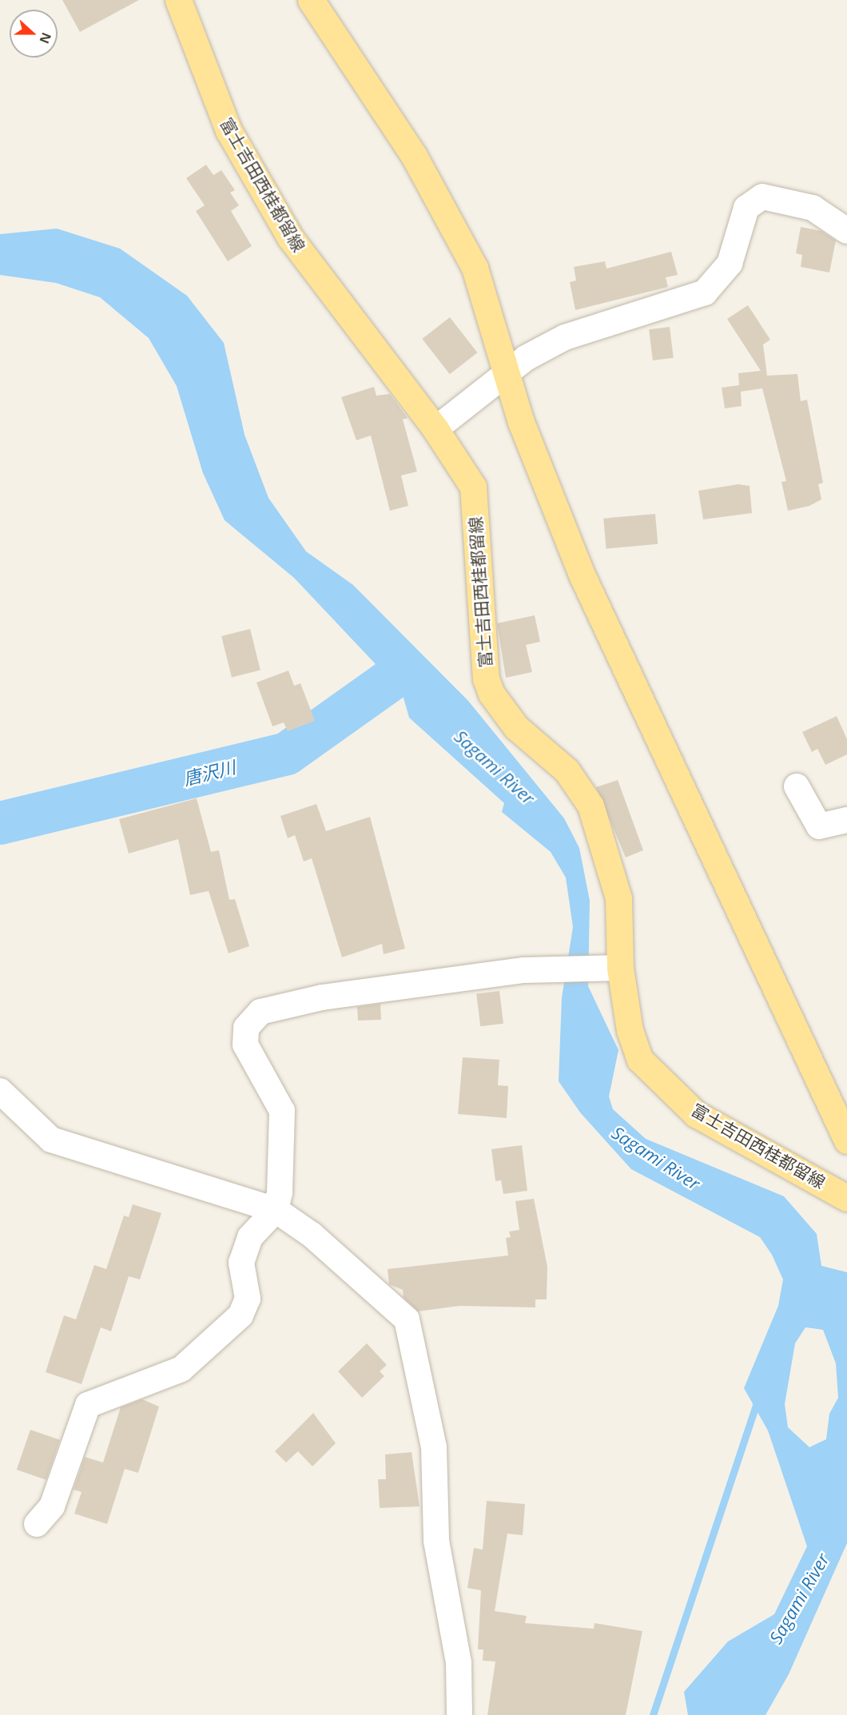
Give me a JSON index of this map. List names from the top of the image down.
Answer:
{
  "streets": {
    "main road": ["富士吉田西桂都留線"]
  },
  "water": ["Sagami River", "唐沢川"],
  "north": "right"
}
